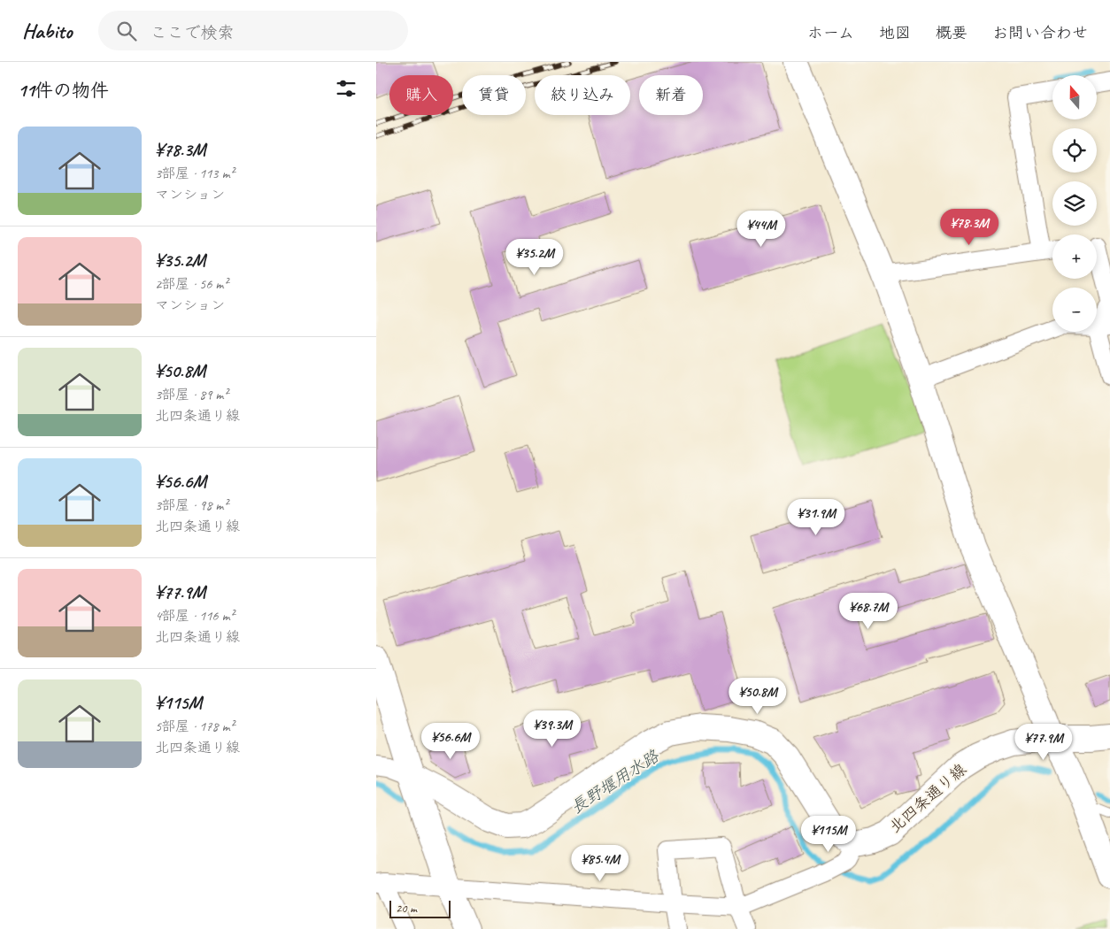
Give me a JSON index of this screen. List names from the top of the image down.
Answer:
{
  "streets": {
    "street": ["北四条通り線"]
  },
  "water": ["長野堰用水路"],
  "scale_bar": "20 m",
  "north": "top",
  "page": {
    "header": "Habito",
    "search": "ここで検索",
    "nav": [
      "ホーム",
      "地図",
      "概要",
      "お問い合わせ"
    ],
    "heading": "11件の物件",
    "map_buttons": ["+", "−"],
    "chip": [
      "購入",
      "賃貸",
      "絞り込み",
      "新着"
    ],
    "list": [
      {
        "name": "¥78.3M",
        "note": "3部屋 · 113 m² · マンション"
      },
      {
        "name": "¥35.2M",
        "note": "2部屋 · 56 m² · マンション"
      },
      {
        "name": "¥50.8M",
        "note": "3部屋 · 89 m² · 北四条通り線"
      },
      {
        "name": "¥56.6M",
        "note": "3部屋 · 98 m² · 北四条通り線"
      },
      {
        "name": "¥77.9M",
        "note": "4部屋 · 116 m² · 北四条通り線"
      },
      {
        "name": "¥115M",
        "note": "5部屋 · 178 m² · 北四条通り線"
      }
    ],
    "price": [
      "¥78.3M",
      "¥44M",
      "¥35.2M",
      "¥31.9M",
      "¥68.7M",
      "¥50.8M",
      "¥39.3M",
      "¥56.6M",
      "¥77.9M",
      "¥115M",
      "¥85.4M"
    ],
    "scale": "20 m"
  }
}
